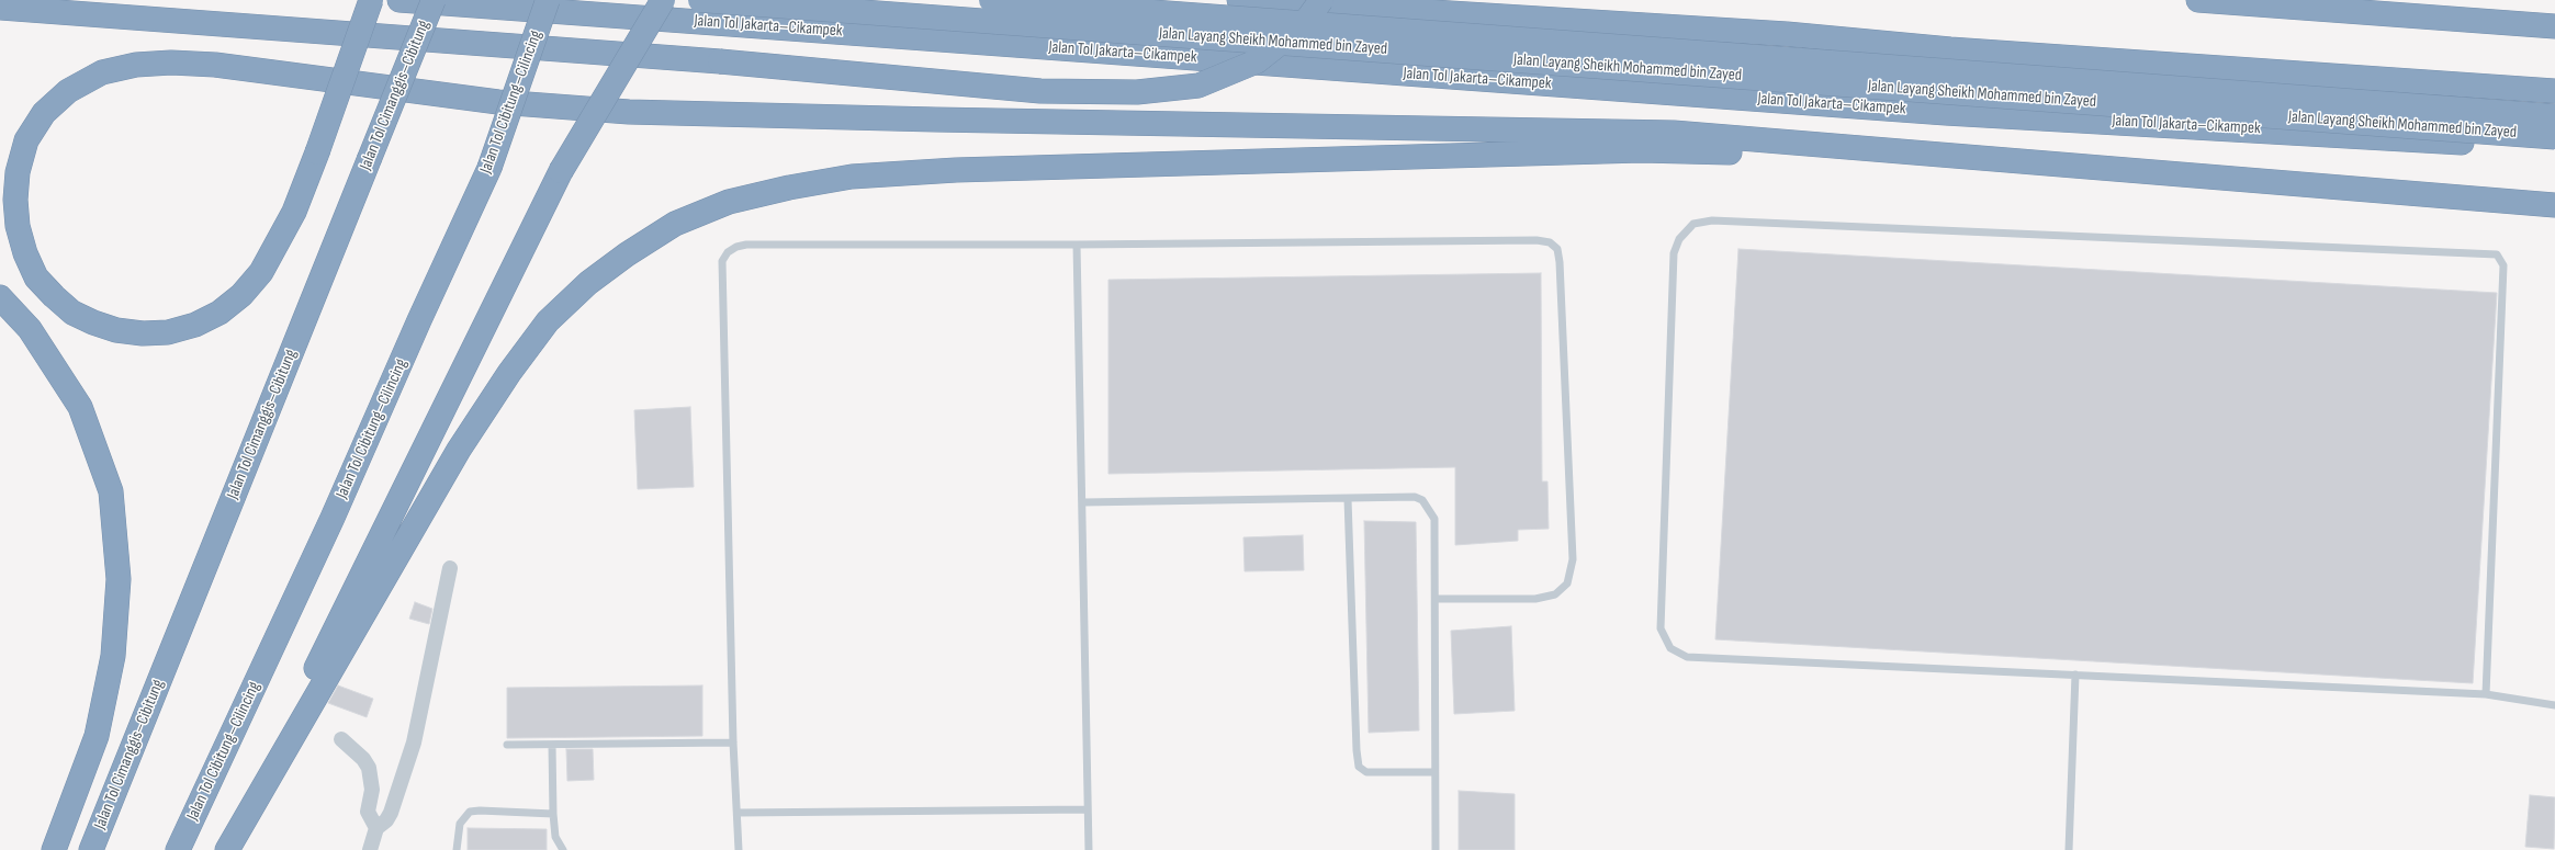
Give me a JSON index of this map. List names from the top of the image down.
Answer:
{
  "streets": {
    "highway": [
      "Jalan Tol Jakarta–Cikampek",
      "Jalan Layang Sheikh Mohammed bin Zayed",
      "Jalan Tol Cimanggis–Cibitung",
      "Jalan Tol Cibitung–Cilincing"
    ]
  }
}
